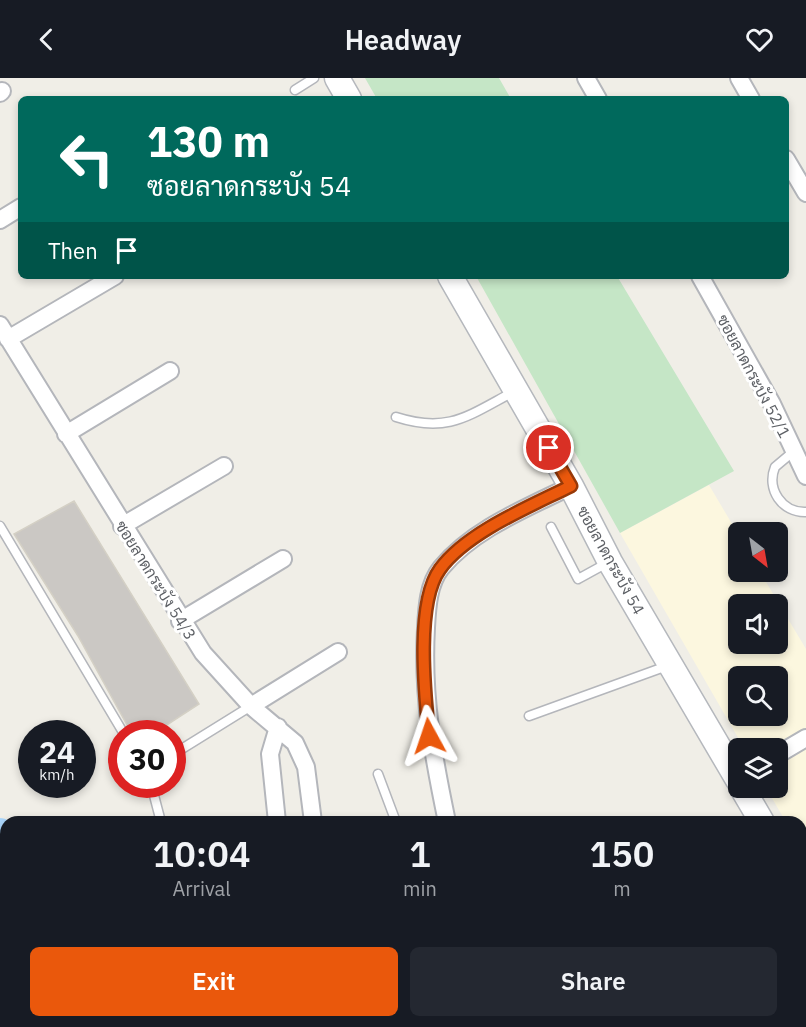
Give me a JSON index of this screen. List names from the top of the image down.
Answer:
{
  "streets": {
    "main road": ["ซอยลาดกระบัง 54"],
    "street": ["ซอยลาดกระบัง 52/1", "ซอยลาดกระบัง 54/3"]
  },
  "north": "bottom right",
  "page": {
    "header": "Headway",
    "turn": ["130 m", "ซอยลาดกระบัง 54"],
    "then": "Then",
    "speed": "24 km/h",
    "limit": "30",
    "eta": [
      "10:04",
      "Arrival",
      "1",
      "min",
      "150",
      "m"
    ],
    "buttons": ["Exit", "Share"]
  }
}
